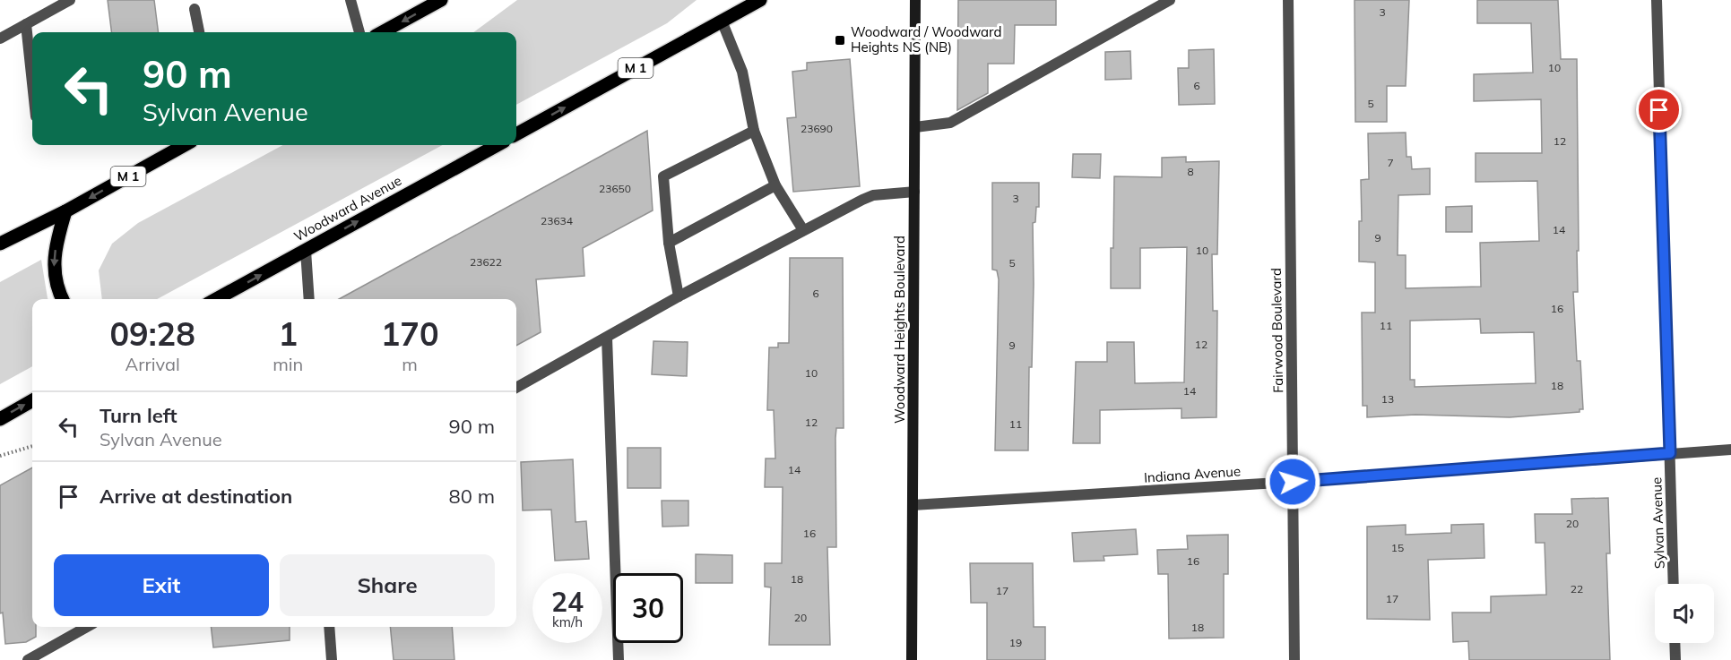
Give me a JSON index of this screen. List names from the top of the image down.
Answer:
{
  "streets": {
    "main road": ["M 1", "Woodward Avenue"],
    "street": [
      "Woodward Heights Boulevard",
      "Fairwood Boulevard",
      "Indiana Avenue",
      "Sylvan Avenue"
    ]
  },
  "crossings": [
    ["Woodward Heights Boulevard", "Indiana Avenue"],
    ["Fairwood Boulevard", "Indiana Avenue"],
    ["Indiana Avenue", "Sylvan Avenue"]
  ],
  "one_way": ["Woodward Avenue"],
  "places": {
    "transit": ["Woodward / Woodward Heights NS (NB)"]
  },
  "house_numbers": [
    "3",
    "10",
    "6",
    "5",
    "23690",
    "12",
    "7",
    "8",
    "23650",
    "3",
    "23634",
    "14",
    "9",
    "10",
    "23622",
    "5",
    "6",
    "16",
    "11",
    "12",
    "9",
    "10",
    "18",
    "14",
    "13",
    "12",
    "11",
    "14",
    "20",
    "16",
    "15",
    "16",
    "18",
    "22",
    "17",
    "17",
    "20",
    "18",
    "19"
  ],
  "page": {
    "turn": ["90 m", "Sylvan Avenue"],
    "eta": [
      "09:28",
      "Arrival",
      "1",
      "min",
      "170",
      "m"
    ],
    "list": [
      {
        "name": "Turn left",
        "note": "Sylvan Avenue",
        "value": "90 m"
      },
      {
        "name": "Arrive at destination",
        "value": "80 m"
      }
    ],
    "buttons": ["Exit", "Share"],
    "speed": "24 km/h",
    "limit": "30"
  }
}
